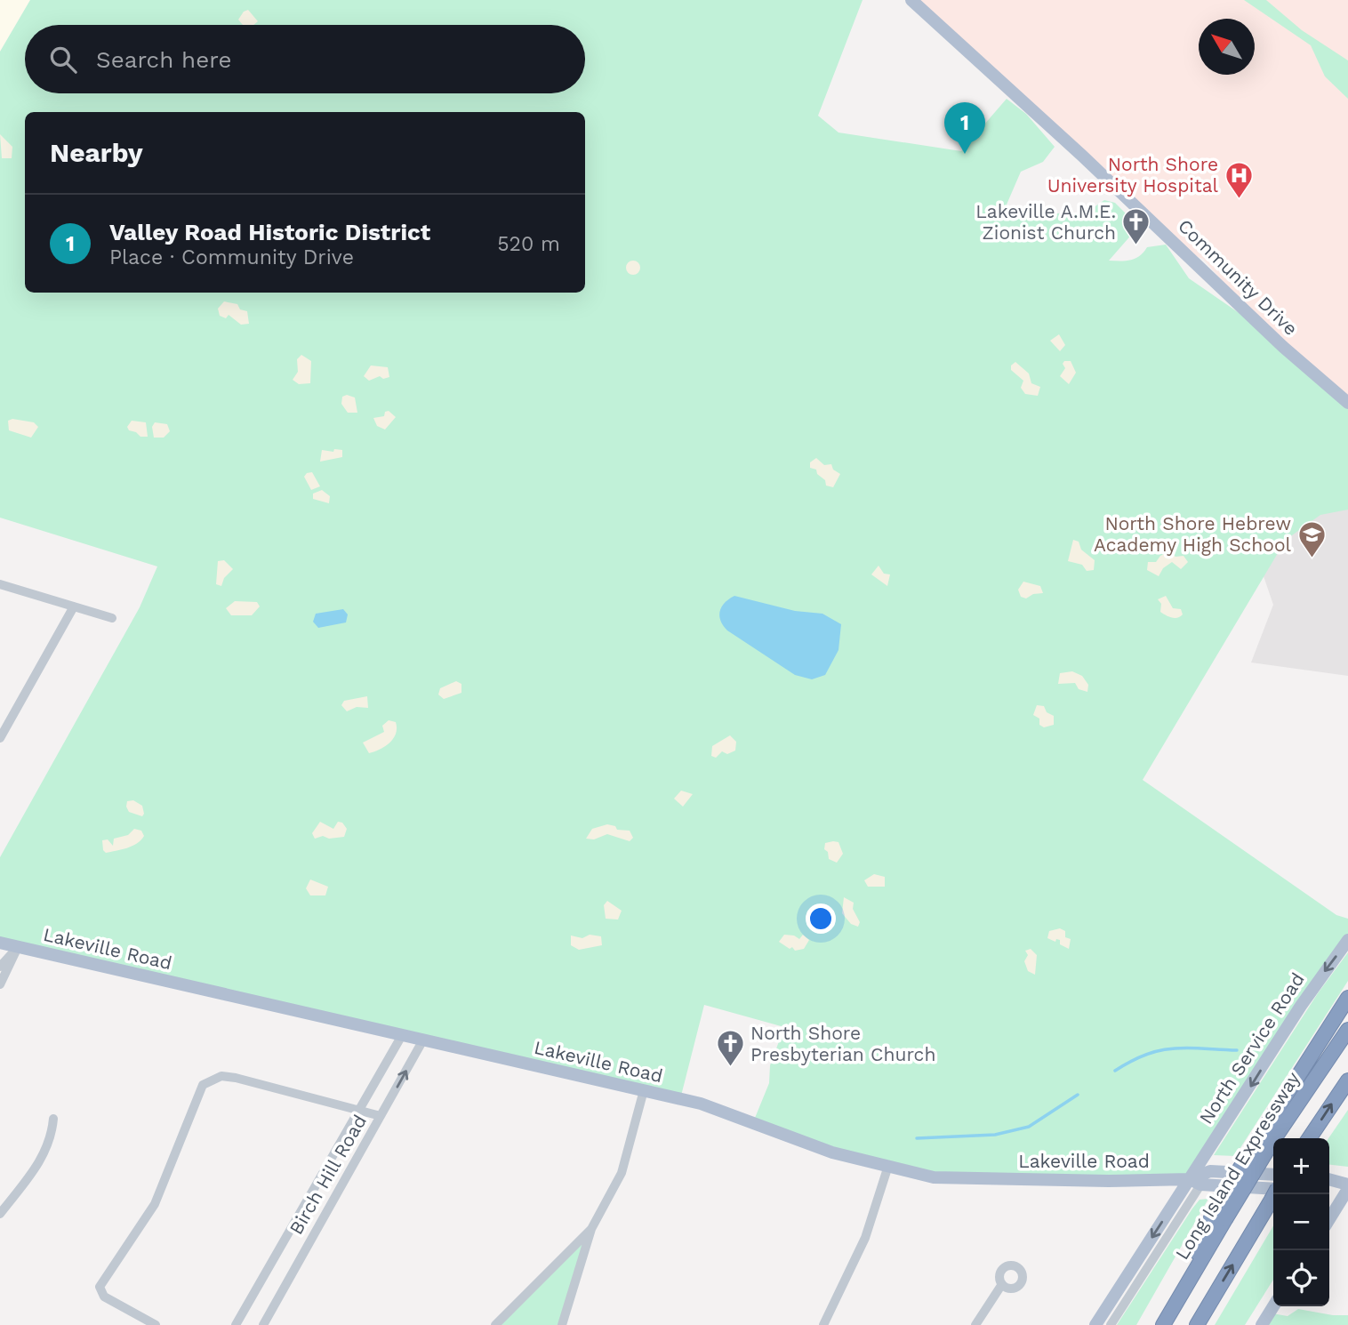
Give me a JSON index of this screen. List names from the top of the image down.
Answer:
{
  "streets": {
    "highway": ["Long Island Expressway"],
    "main road": ["Community Drive", "Lakeville Road", "North Service Road"],
    "street": ["Birch Hill Road"]
  },
  "crossings": [
    ["Lakeville Road", "North Service Road"],
    ["Lakeville Road", "Birch Hill Road"]
  ],
  "one_way": ["North Service Road"],
  "places": {
    "hospital": ["North Shore University Hospital"],
    "church": ["Lakeville A.M.E. Zionist Church", "North Shore Presbyterian Church"],
    "school or university": ["North Shore Hebrew Academy High School"]
  },
  "north": "top left",
  "page": {
    "search": "Search here",
    "pins": "1",
    "heading": "Nearby",
    "list": [
      {
        "mark": "1",
        "name": "Valley Road Historic District",
        "note": "Place · Community Drive",
        "value": "520 m"
      }
    ],
    "map_buttons": ["+", "−"]
  }
}
